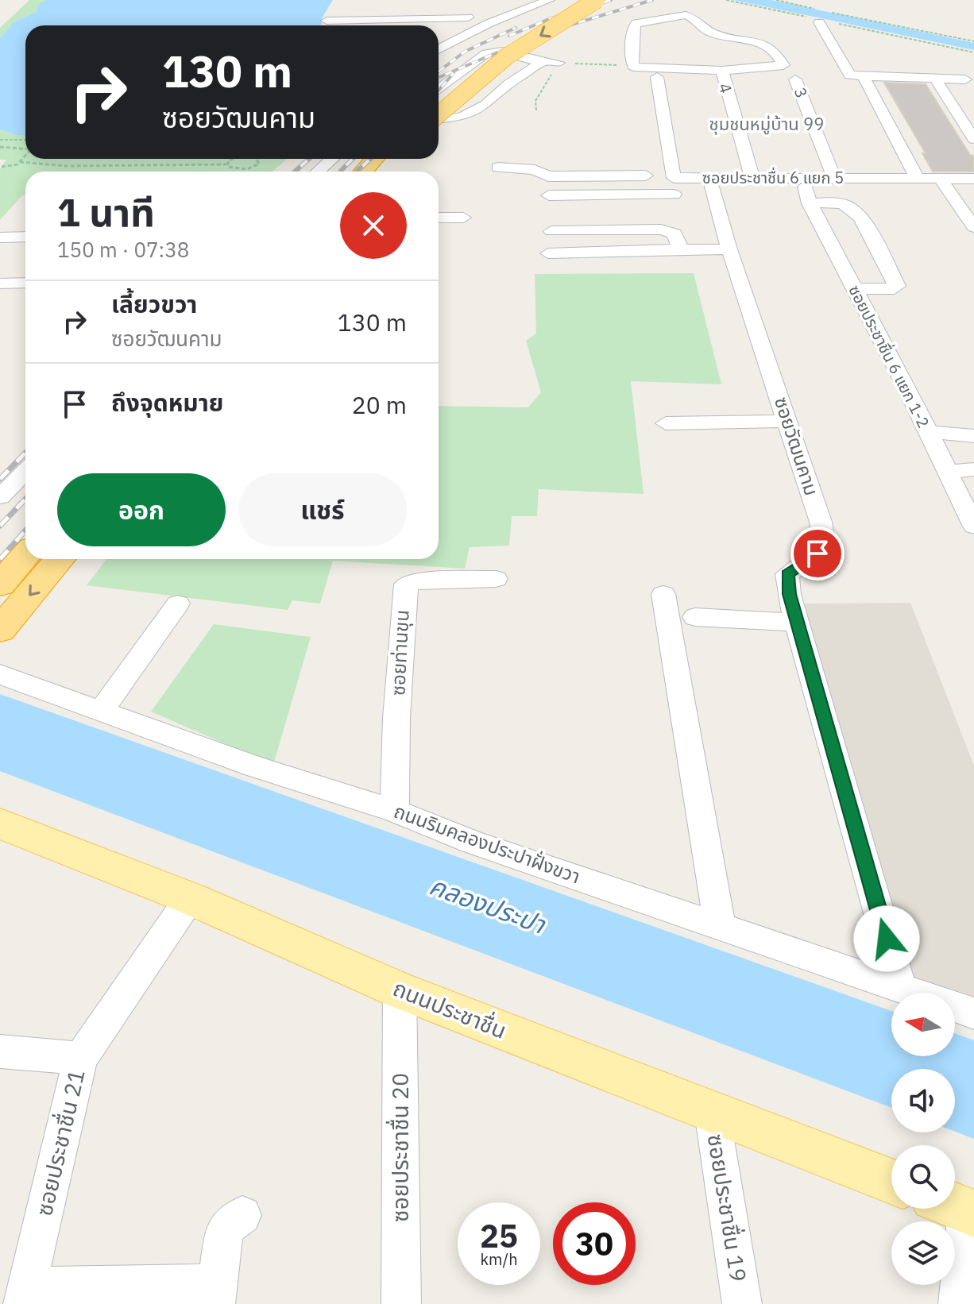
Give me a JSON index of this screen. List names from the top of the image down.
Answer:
{
  "streets": {
    "main road": ["ถนนประชาชื่น"],
    "street": [
      "4",
      "3",
      "ซอยประชาชื่น 6 แยก 5",
      "ซอยประชาชื่น 6 แยก 1-2",
      "ซอยวัฒนคาม",
      "ซอยท่านขุน",
      "ถนนริมคลองประปาฝั่งขวา",
      "ซอยประชาชื่น 21",
      "ซอยประชาชื่น 20",
      "ซอยประชาชื่น 19"
    ]
  },
  "crossings": [
    ["4", "ซอยประชาชื่น 6 แยก 5"],
    ["3", "ซอยประชาชื่น 6 แยก 5"],
    ["ซอยวัฒนคาม", "ถนนริมคลองประปาฝั่งขวา"],
    ["ซอยท่านขุน", "ถนนริมคลองประปาฝั่งขวา"],
    ["ถนนประชาชื่น", "ซอยประชาชื่น 21"],
    ["ถนนประชาชื่น", "ซอยประชาชื่น 20"],
    ["ถนนประชาชื่น", "ซอยประชาชื่น 19"]
  ],
  "districts": ["ชุมชนหมู่บ้าน 99"],
  "water": ["คลองประปา"],
  "north": "left",
  "page": {
    "turn": ["130 m", "ซอยวัฒนคาม"],
    "heading": ["1 นาที", "150 m · 07:38"],
    "list": [
      {
        "name": "เลี้ยวขวา",
        "note": "ซอยวัฒนคาม",
        "value": "130 m"
      },
      {
        "name": "ถึงจุดหมาย",
        "value": "20 m"
      }
    ],
    "buttons": ["ออก", "แชร์"],
    "speed": "25 km/h",
    "limit": "30"
  }
}
